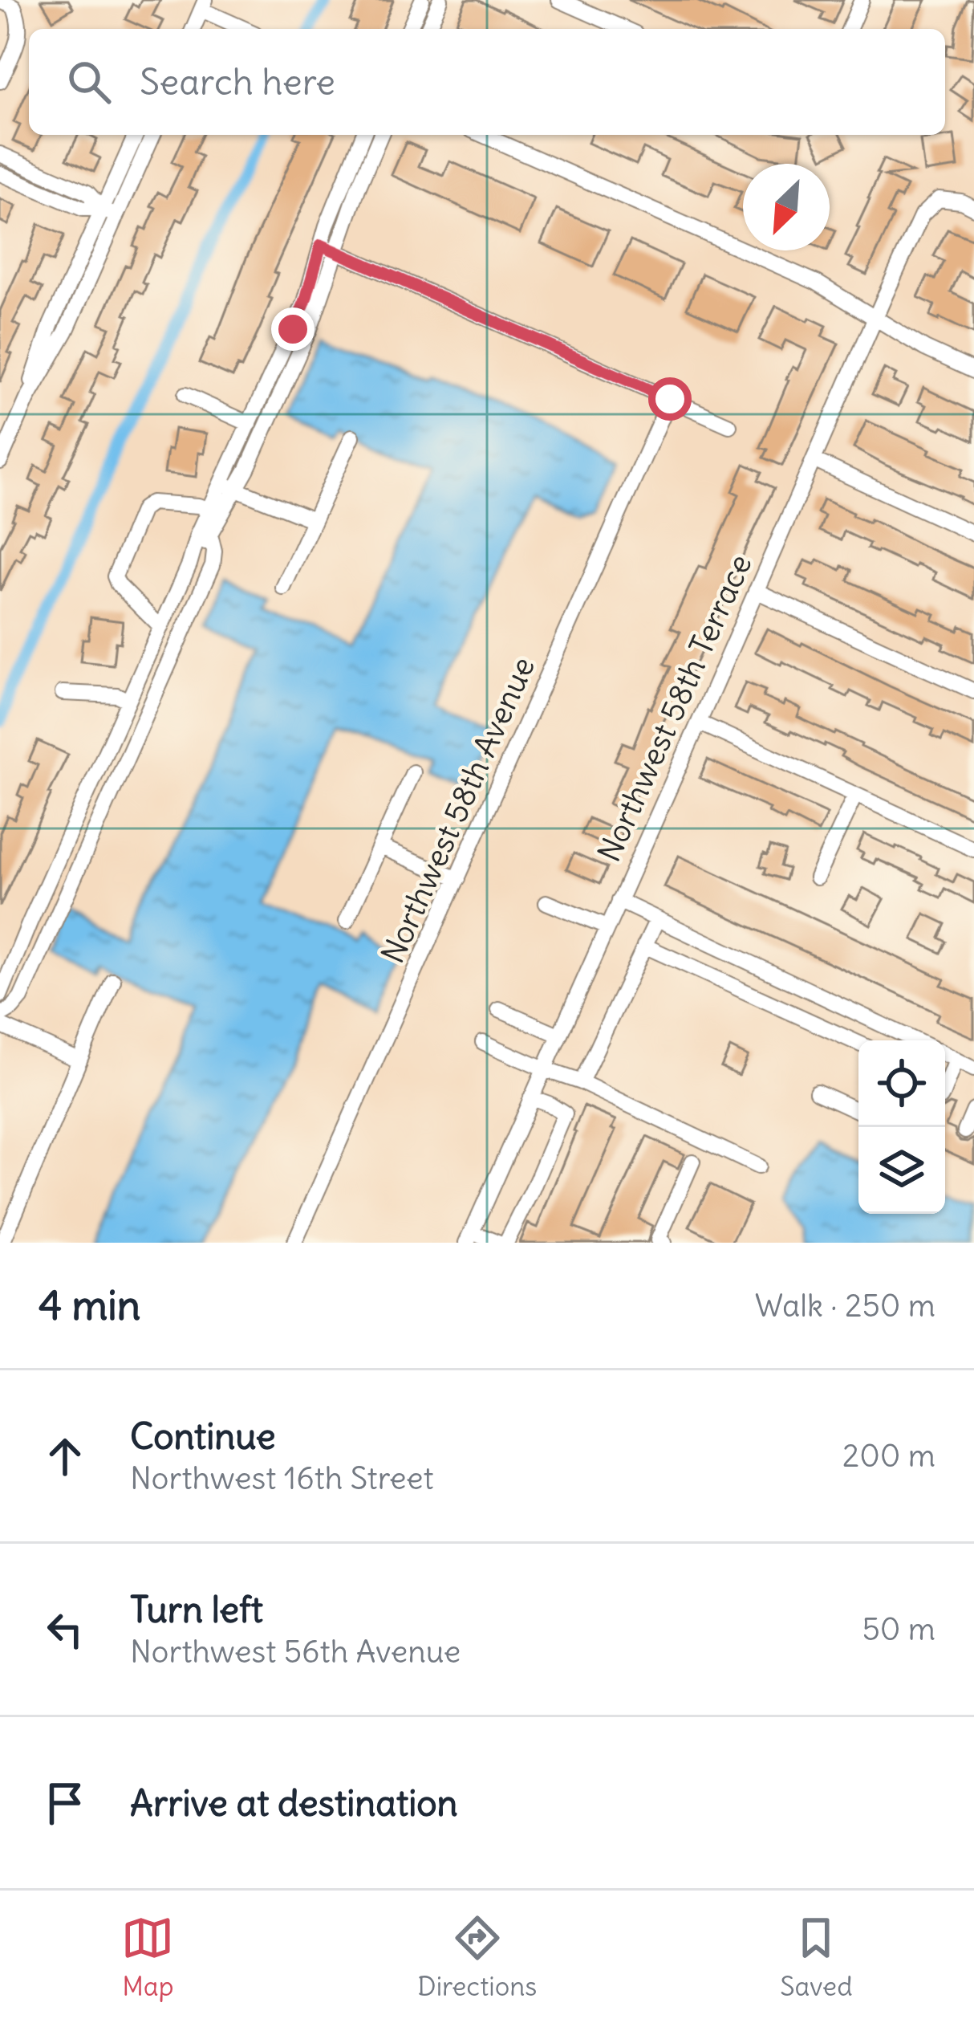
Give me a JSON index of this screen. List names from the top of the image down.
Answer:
{
  "streets": {
    "street": ["Northwest 58th Terrace", "Northwest 58th Avenue"]
  },
  "north": "bottom left",
  "page": {
    "search": "Search here",
    "heading": ["4 min", "Walk · 250 m"],
    "list": [
      ["Continue", "Northwest 16th Street", "200 m"],
      ["Turn left", "Northwest 56th Avenue", "50 m"],
      "Arrive at destination"
    ],
    "nav": ["Map", "Directions", "Saved"]
  }
}
